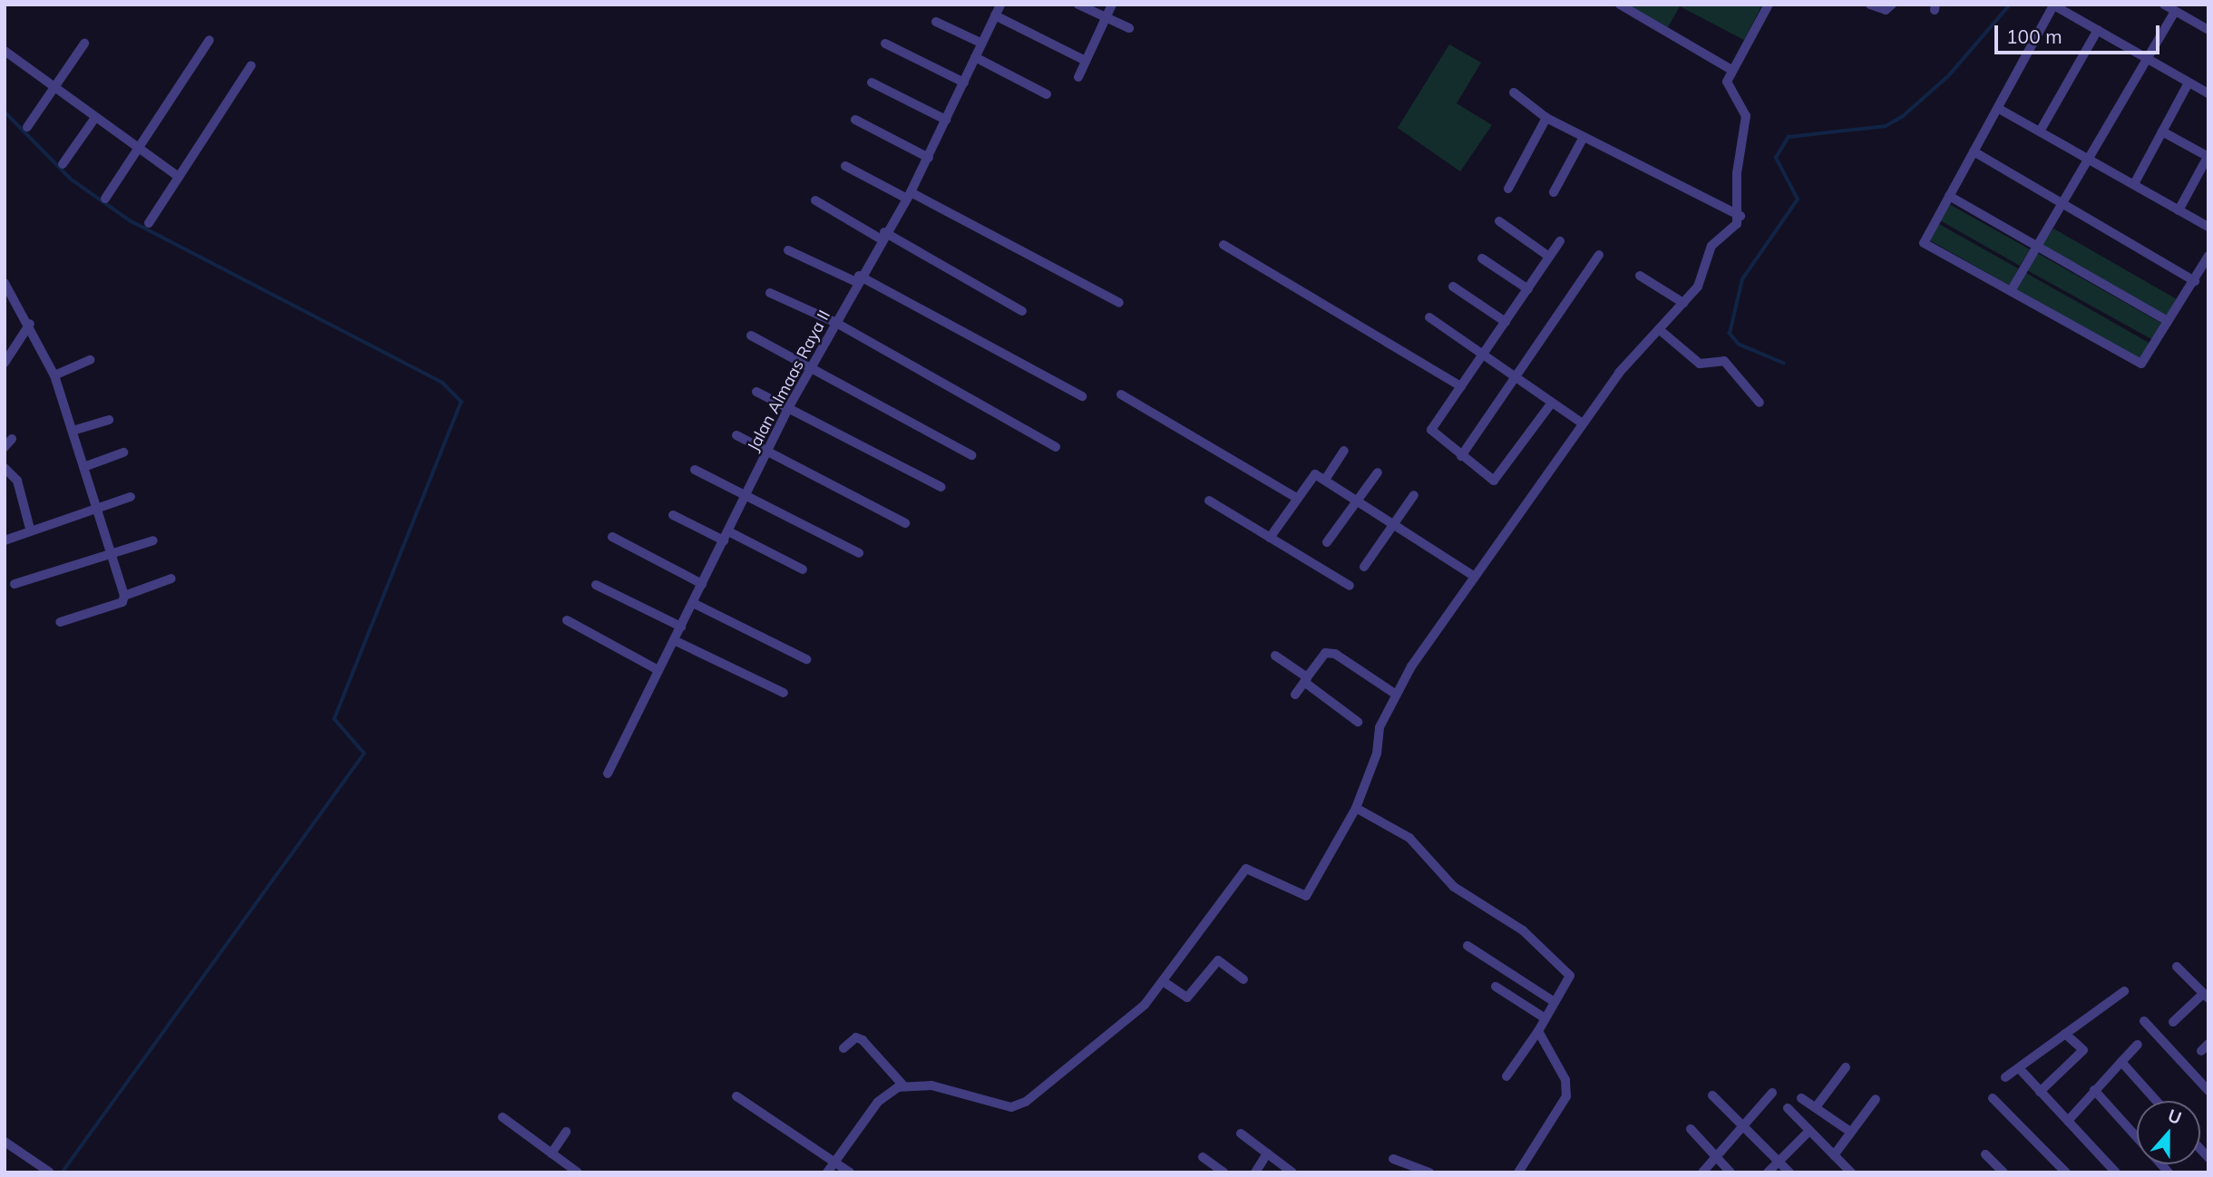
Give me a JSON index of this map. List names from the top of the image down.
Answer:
{
  "streets": {
    "street": ["Jalan Almaas Raya II"]
  },
  "scale_bar": "100 m",
  "north": "top"
}
